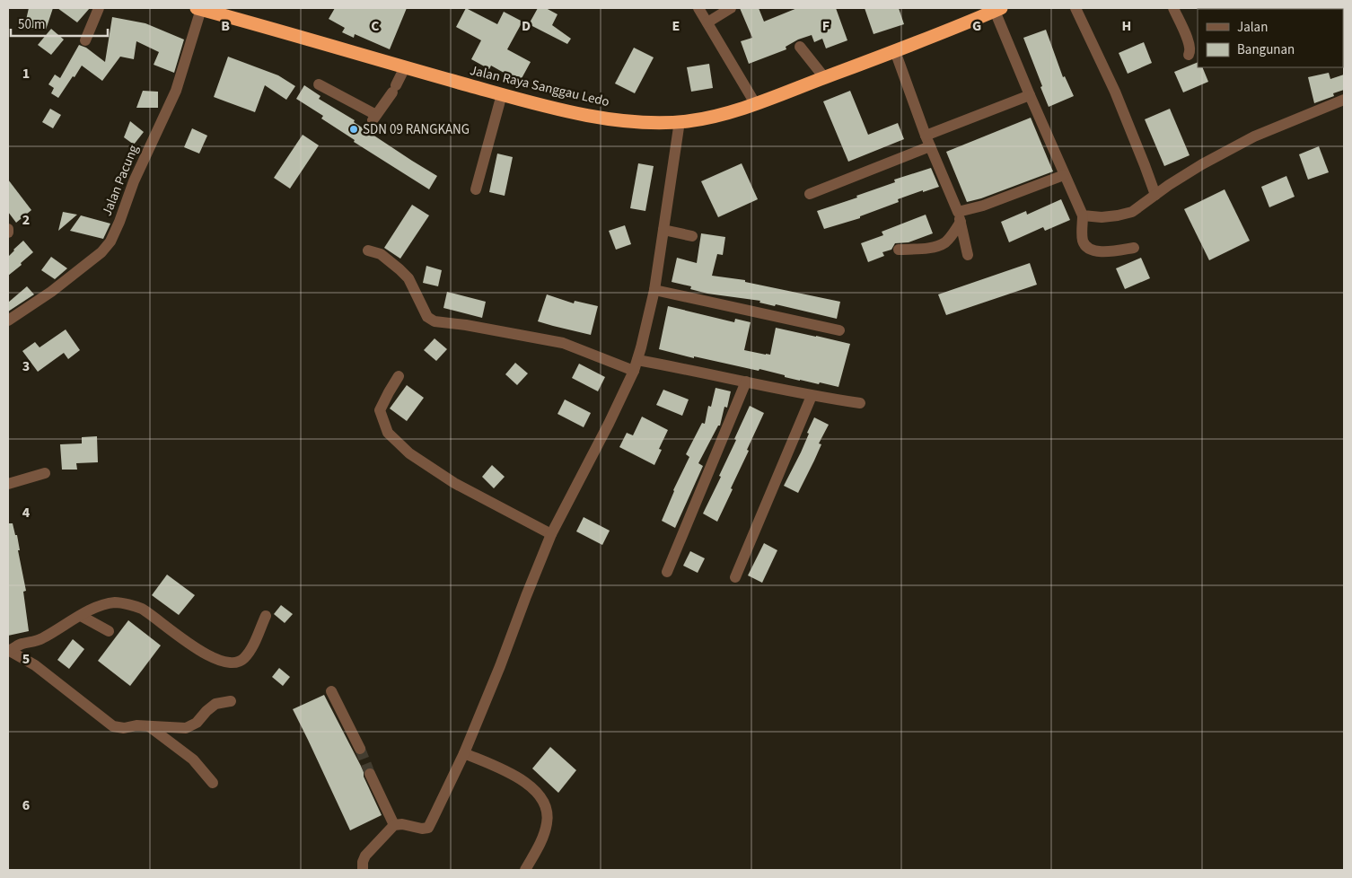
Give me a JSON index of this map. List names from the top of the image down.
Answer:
{
  "streets": {
    "highway": ["Jalan Raya Sanggau Ledo"],
    "street": ["Jalan Pacung"]
  },
  "crossings": [
    ["Jalan Raya Sanggau Ledo", "Jalan Pacung"]
  ],
  "places": ["SDN 09 RANGKANG"],
  "legend": ["Jalan", "Bangunan"],
  "scale_bar": "50 m",
  "grid": {
    "columns": [
      "B",
      "C",
      "D",
      "E",
      "F",
      "G",
      "H"
    ],
    "rows": [
      "1",
      "2",
      "3",
      "4",
      "5",
      "6"
    ]
  }
}
